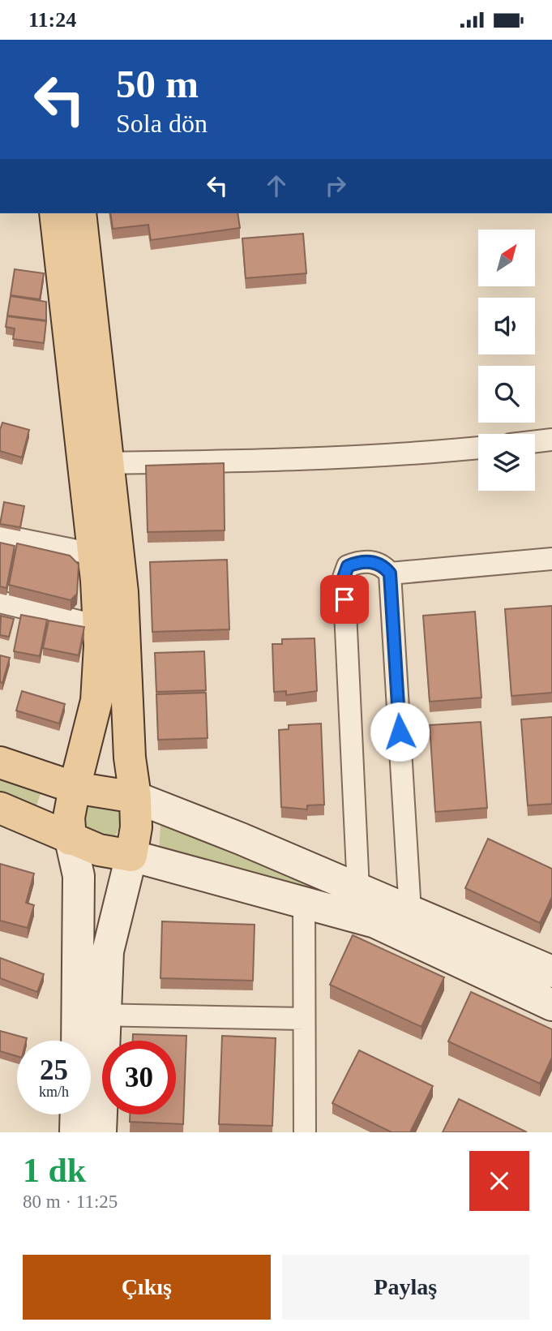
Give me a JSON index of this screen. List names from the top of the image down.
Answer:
{
  "north": "top right",
  "page": {
    "status": "11:24",
    "turn": ["50 m", "Sola dön"],
    "speed": "25 km/h",
    "limit": "30",
    "heading": ["1 dk", "80 m · 11:25"],
    "buttons": ["Çıkış", "Paylaş"]
  }
}
